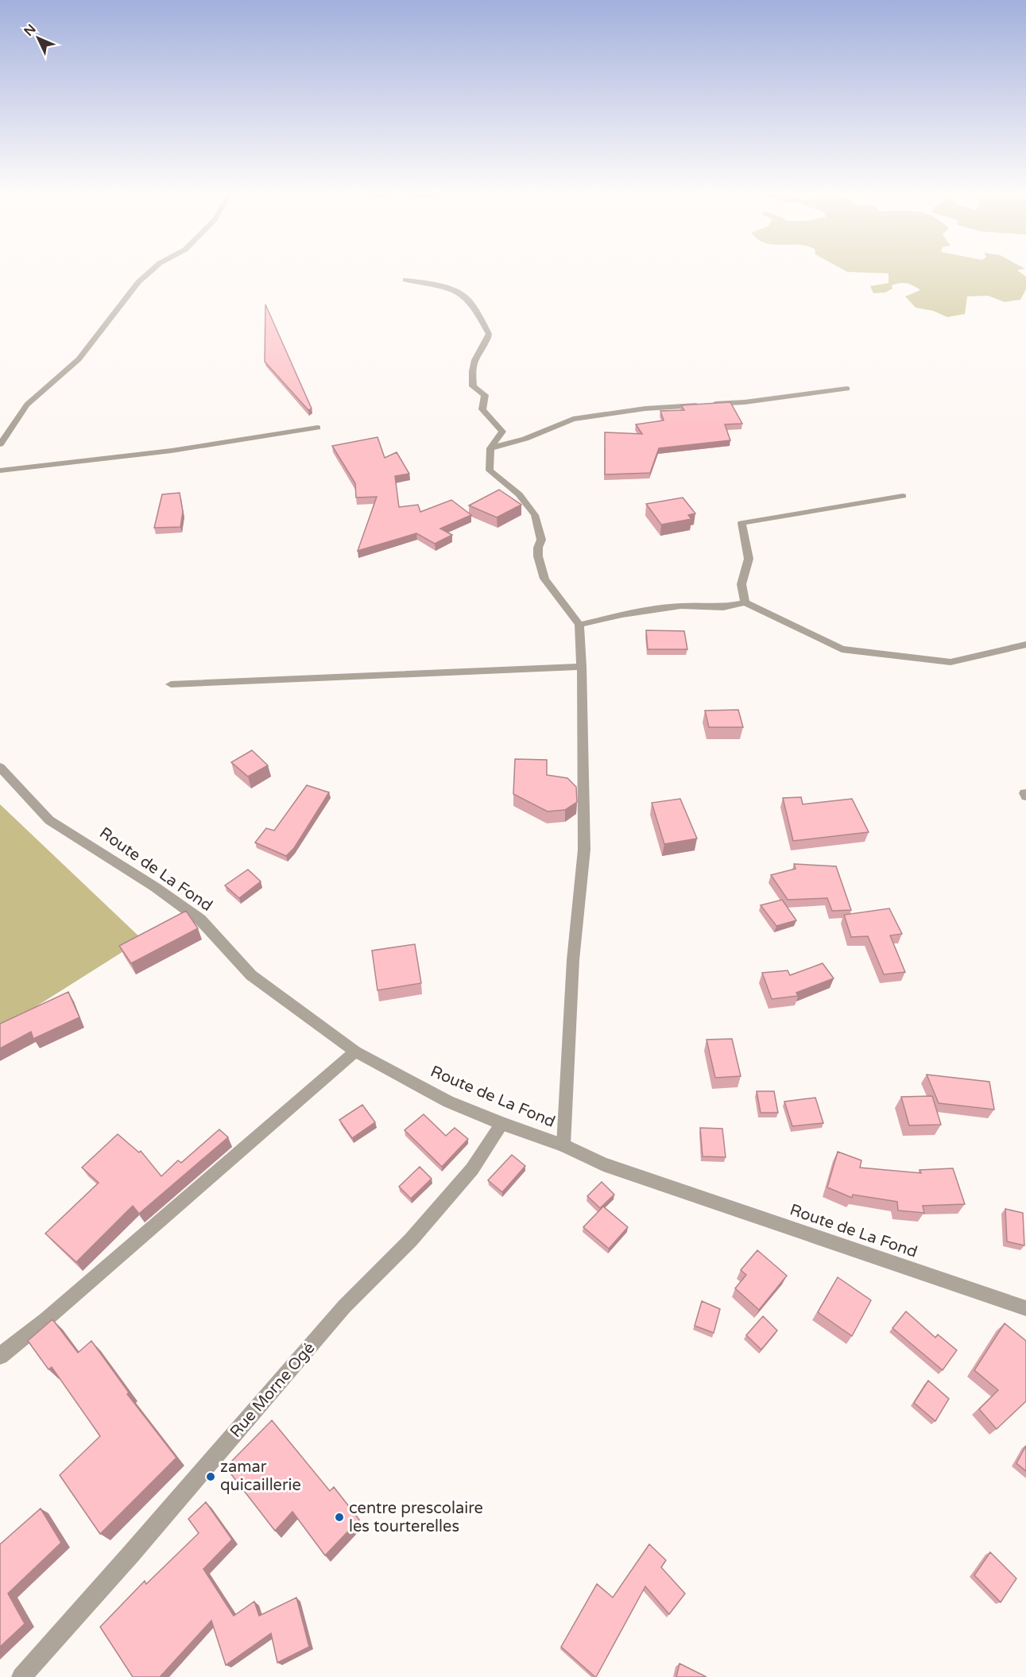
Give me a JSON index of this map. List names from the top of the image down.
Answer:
{
  "streets": {
    "street": ["Route de La Fond", "Rue Morne Ogé"]
  },
  "crossings": [
    ["Route de La Fond", "Rue Morne Ogé"]
  ],
  "places": ["zamar quicaillerie", "centre prescolaire les tourterelles"],
  "north": "top left"
}
